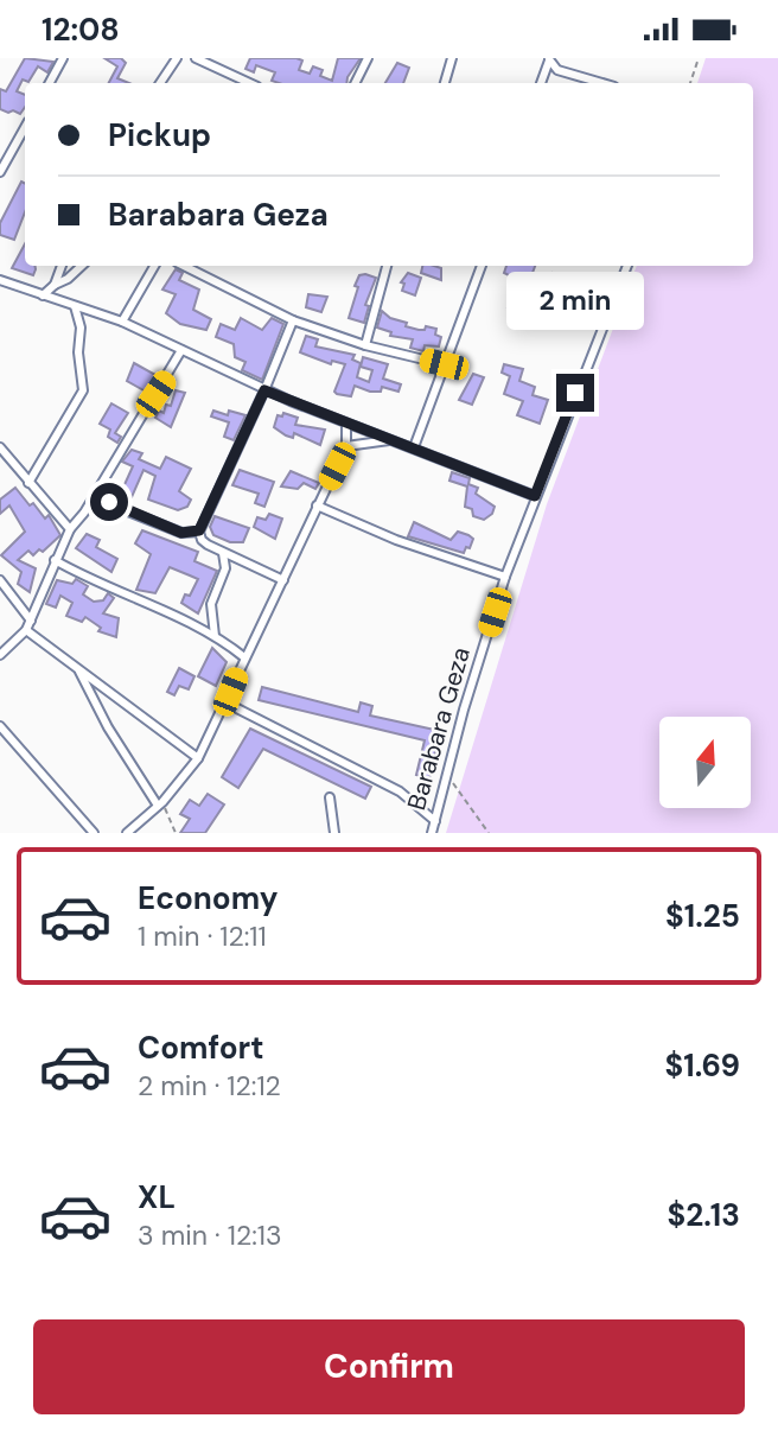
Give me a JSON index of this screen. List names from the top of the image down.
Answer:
{
  "streets": {
    "street": ["Barabara Geza"]
  },
  "north": "top",
  "page": {
    "status": "12:08",
    "banner": ["Pickup", "Barabara Geza"],
    "bubble": "2 min",
    "list": [
      {
        "name": "Economy",
        "note": "1 min · 12:11",
        "value": "$1.25"
      },
      {
        "name": "Comfort",
        "note": "2 min · 12:12",
        "value": "$1.69"
      },
      {
        "name": "XL",
        "note": "3 min · 12:13",
        "value": "$2.13"
      }
    ],
    "buttons": "Confirm"
  }
}
